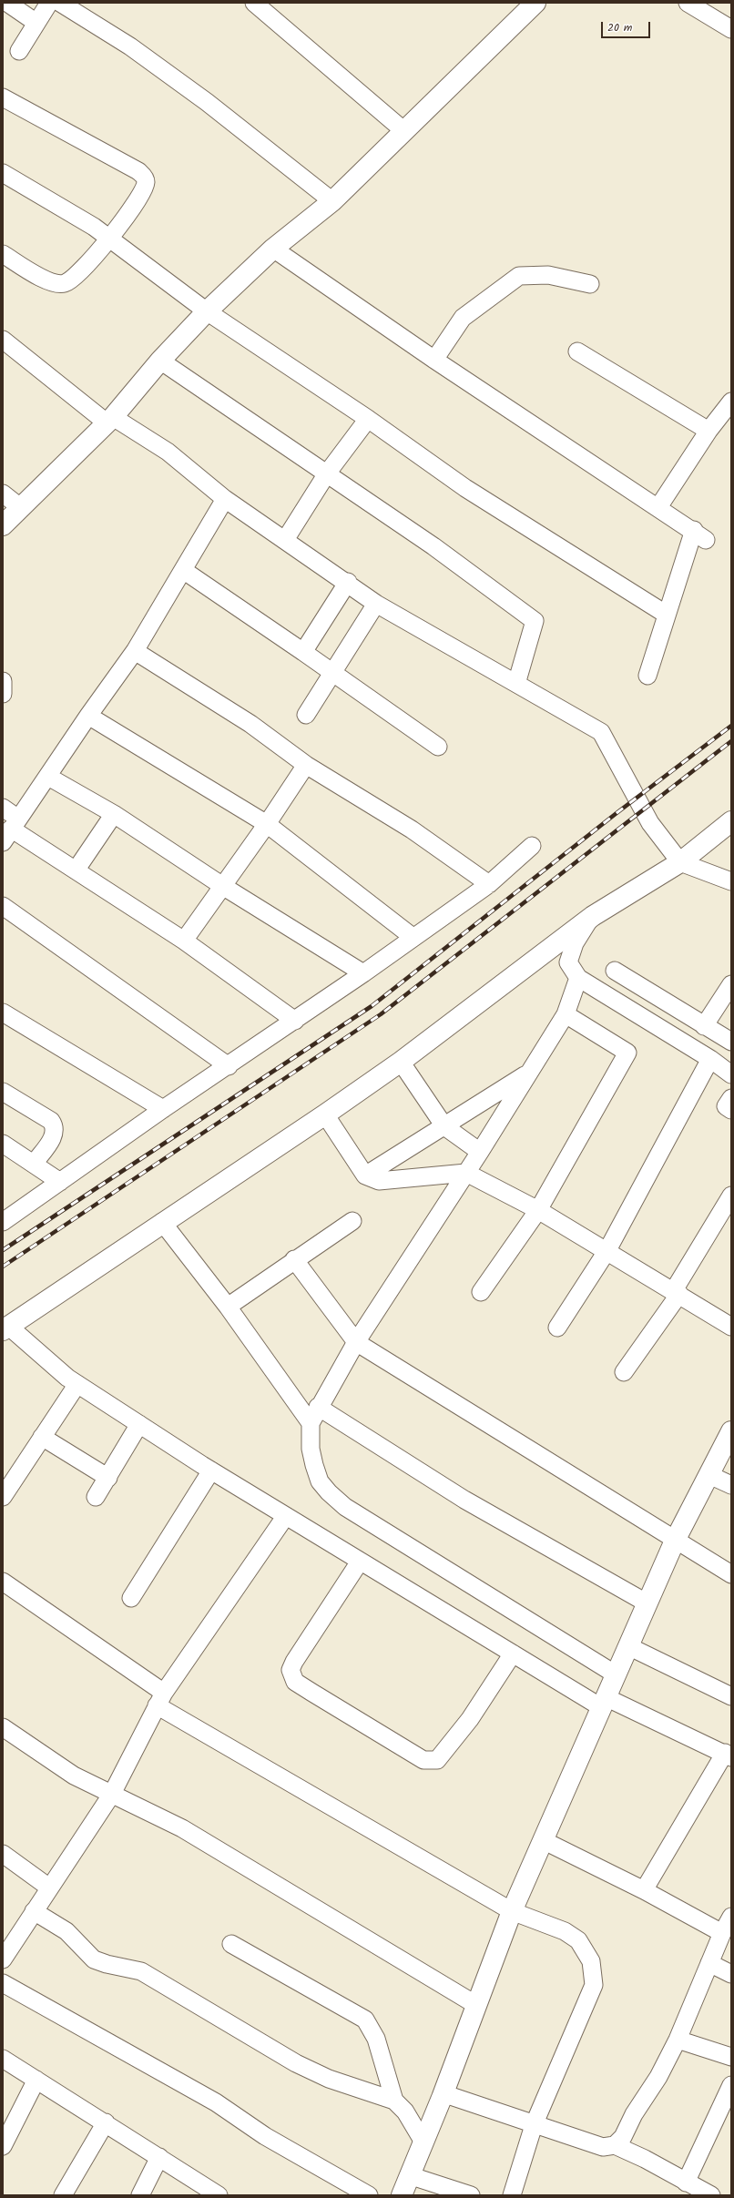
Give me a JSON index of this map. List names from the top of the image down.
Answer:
{
  "scale_bar": "20 m"
}
